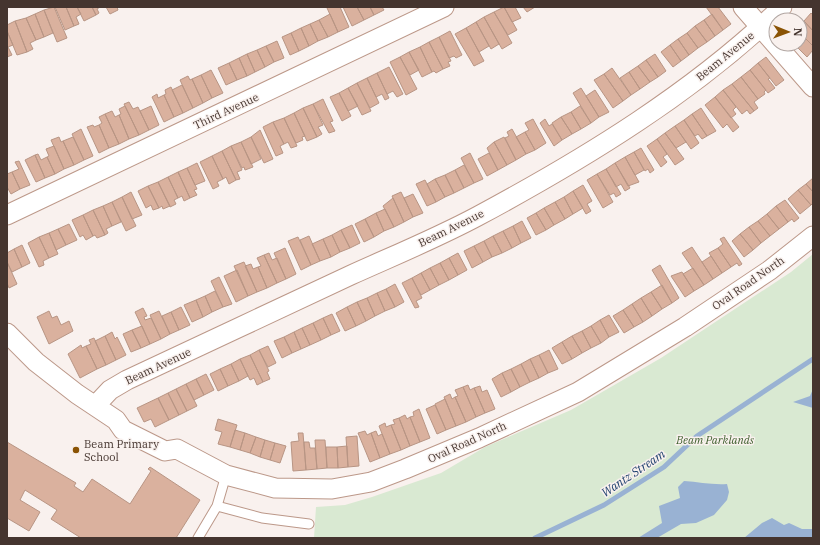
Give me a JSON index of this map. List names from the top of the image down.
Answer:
{
  "streets": {
    "street": ["Beam Avenue", "Third Avenue", "Oval Road North"]
  },
  "crossings": [
    ["Beam Avenue", "Oval Road North"]
  ],
  "water": ["Wantz Stream"],
  "parks": ["Beam Parklands"],
  "places": ["Beam Primary School"],
  "north": "right"
}
